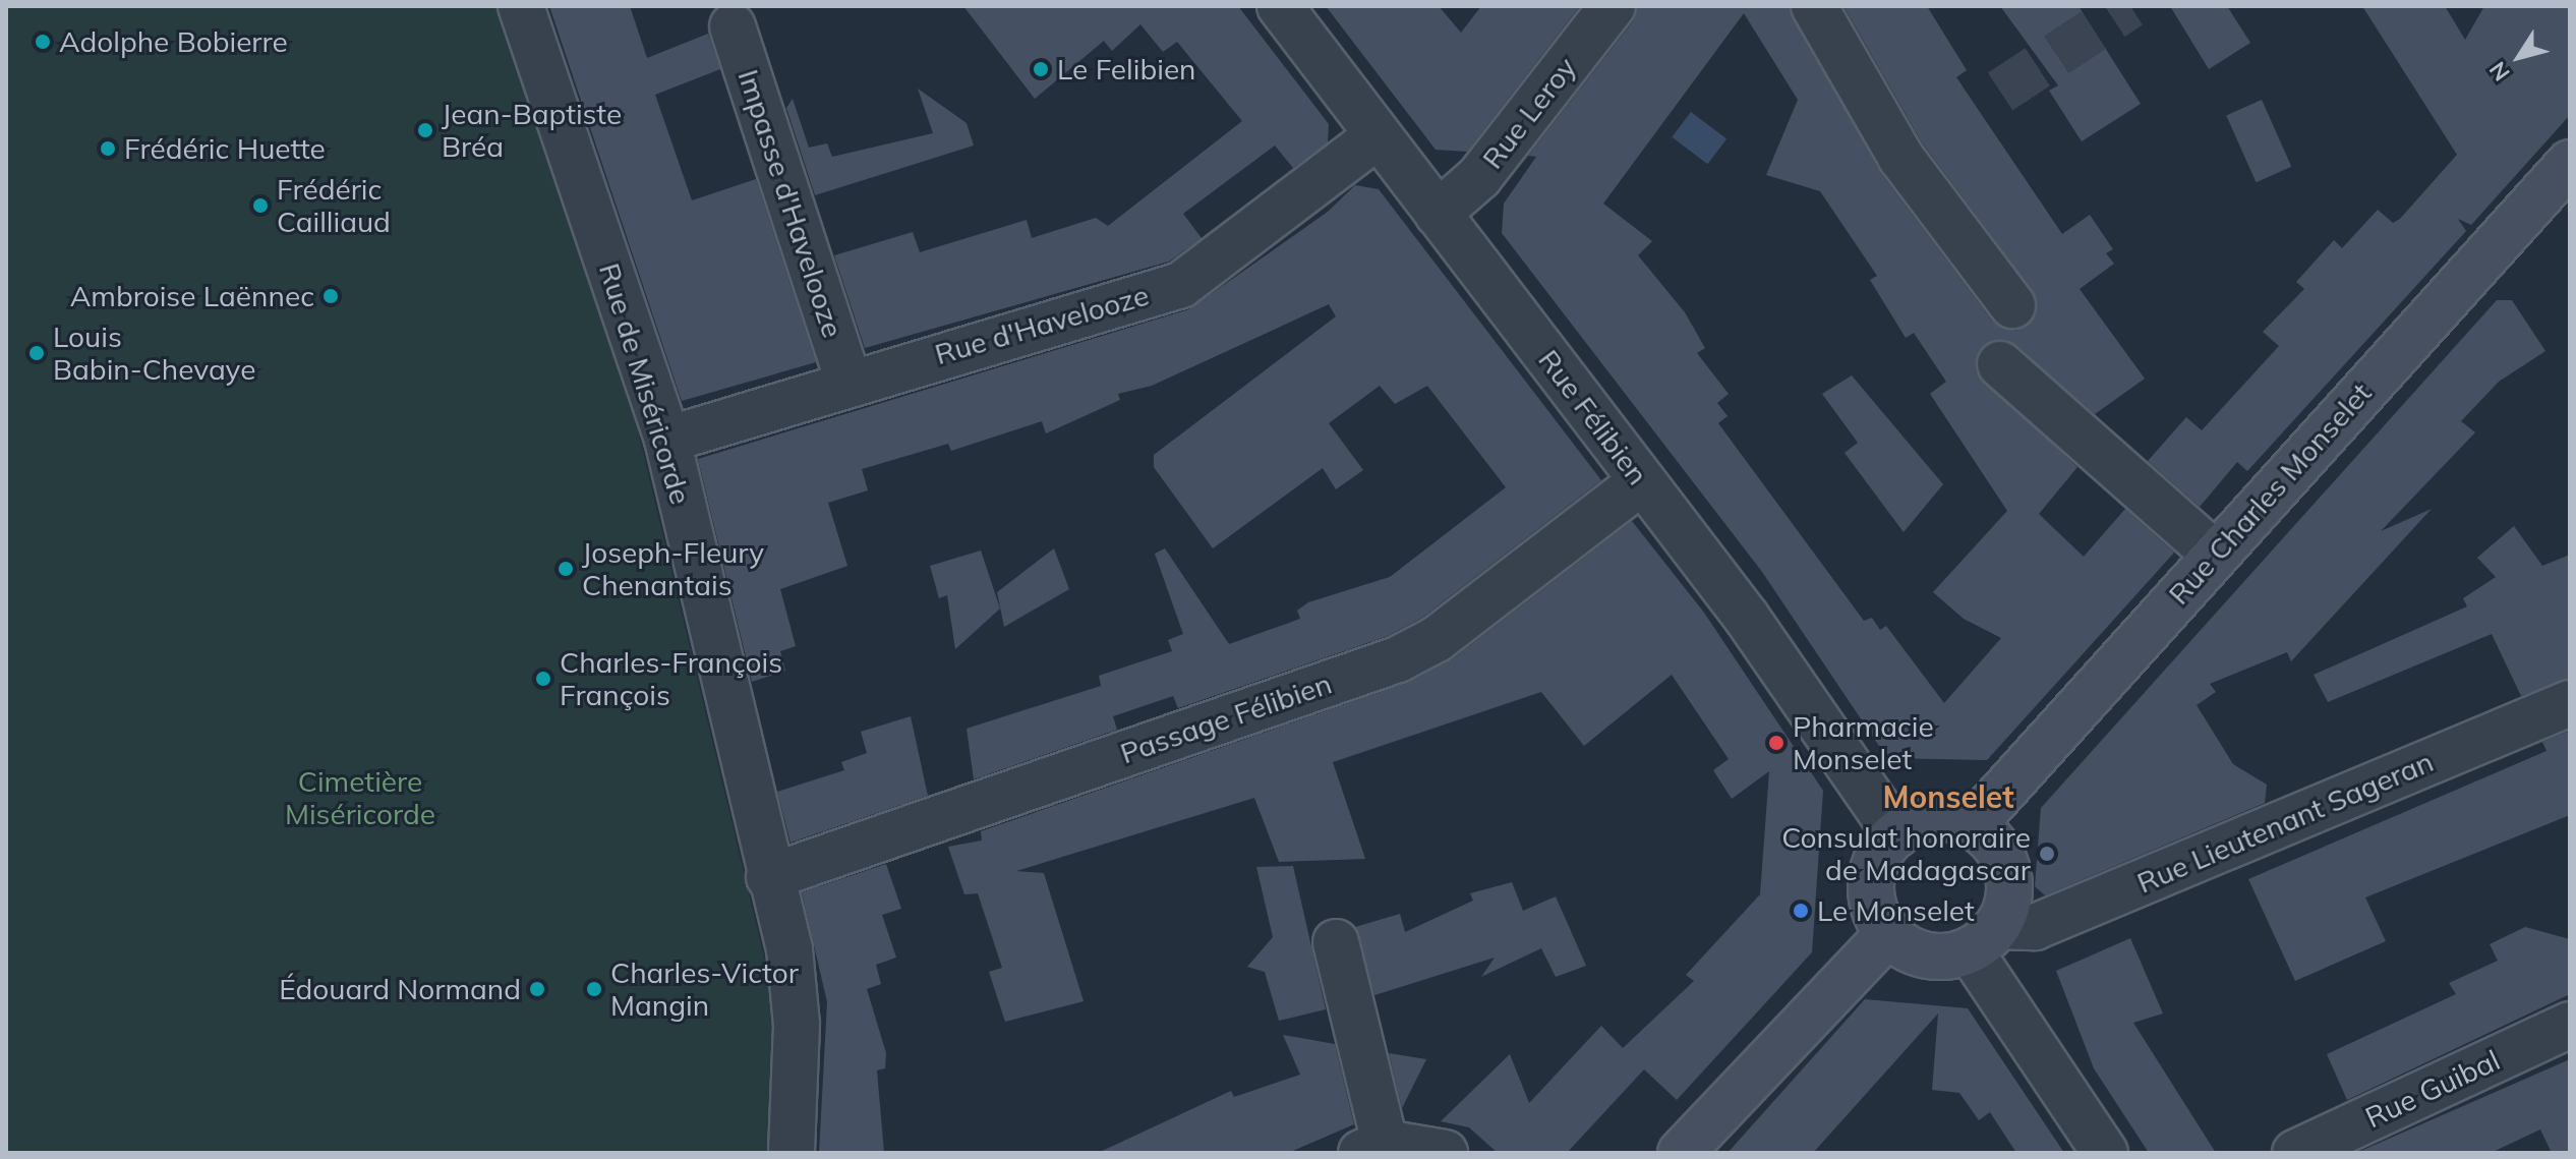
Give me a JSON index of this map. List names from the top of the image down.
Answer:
{
  "streets": {
    "main road": ["Rue Charles Monselet"],
    "street": [
      "Rue Leroy",
      "Impasse d'Havelooze",
      "Rue d'Havelooze",
      "Rue de Miséricorde",
      "Rue Félibien",
      "Passage Félibien",
      "Rue Lieutenant Sageran",
      "Rue Guibal"
    ]
  },
  "crossings": [
    ["Rue Leroy", "Rue Félibien"],
    ["Impasse d'Havelooze", "Rue d'Havelooze"],
    ["Rue d'Havelooze", "Rue de Miséricorde"],
    ["Rue d'Havelooze", "Rue Félibien"],
    ["Rue de Miséricorde", "Passage Félibien"],
    ["Rue Félibien", "Rue Charles Monselet"],
    ["Rue Félibien", "Passage Félibien"],
    ["Rue Félibien", "Rue Lieutenant Sageran"],
    ["Rue Charles Monselet", "Rue Lieutenant Sageran"]
  ],
  "districts": ["Monselet"],
  "parks": ["Cimetière Miséricorde"],
  "places": [
    "Adolphe Bobierre",
    "Le Felibien",
    "Jean-Baptiste Bréa",
    "Frédéric Huette",
    "Frédéric Cailliaud",
    "Ambroise Laënnec",
    "Louis Babin-Chevaye",
    "Joseph-Fleury Chenantais",
    "Charles-François François",
    "Pharmacie Monselet",
    "Consulat honoraire de Madagascar",
    "Le Monselet",
    "Édouard Normand",
    "Charles-Victor Mangin"
  ],
  "north": "bottom left"
}
